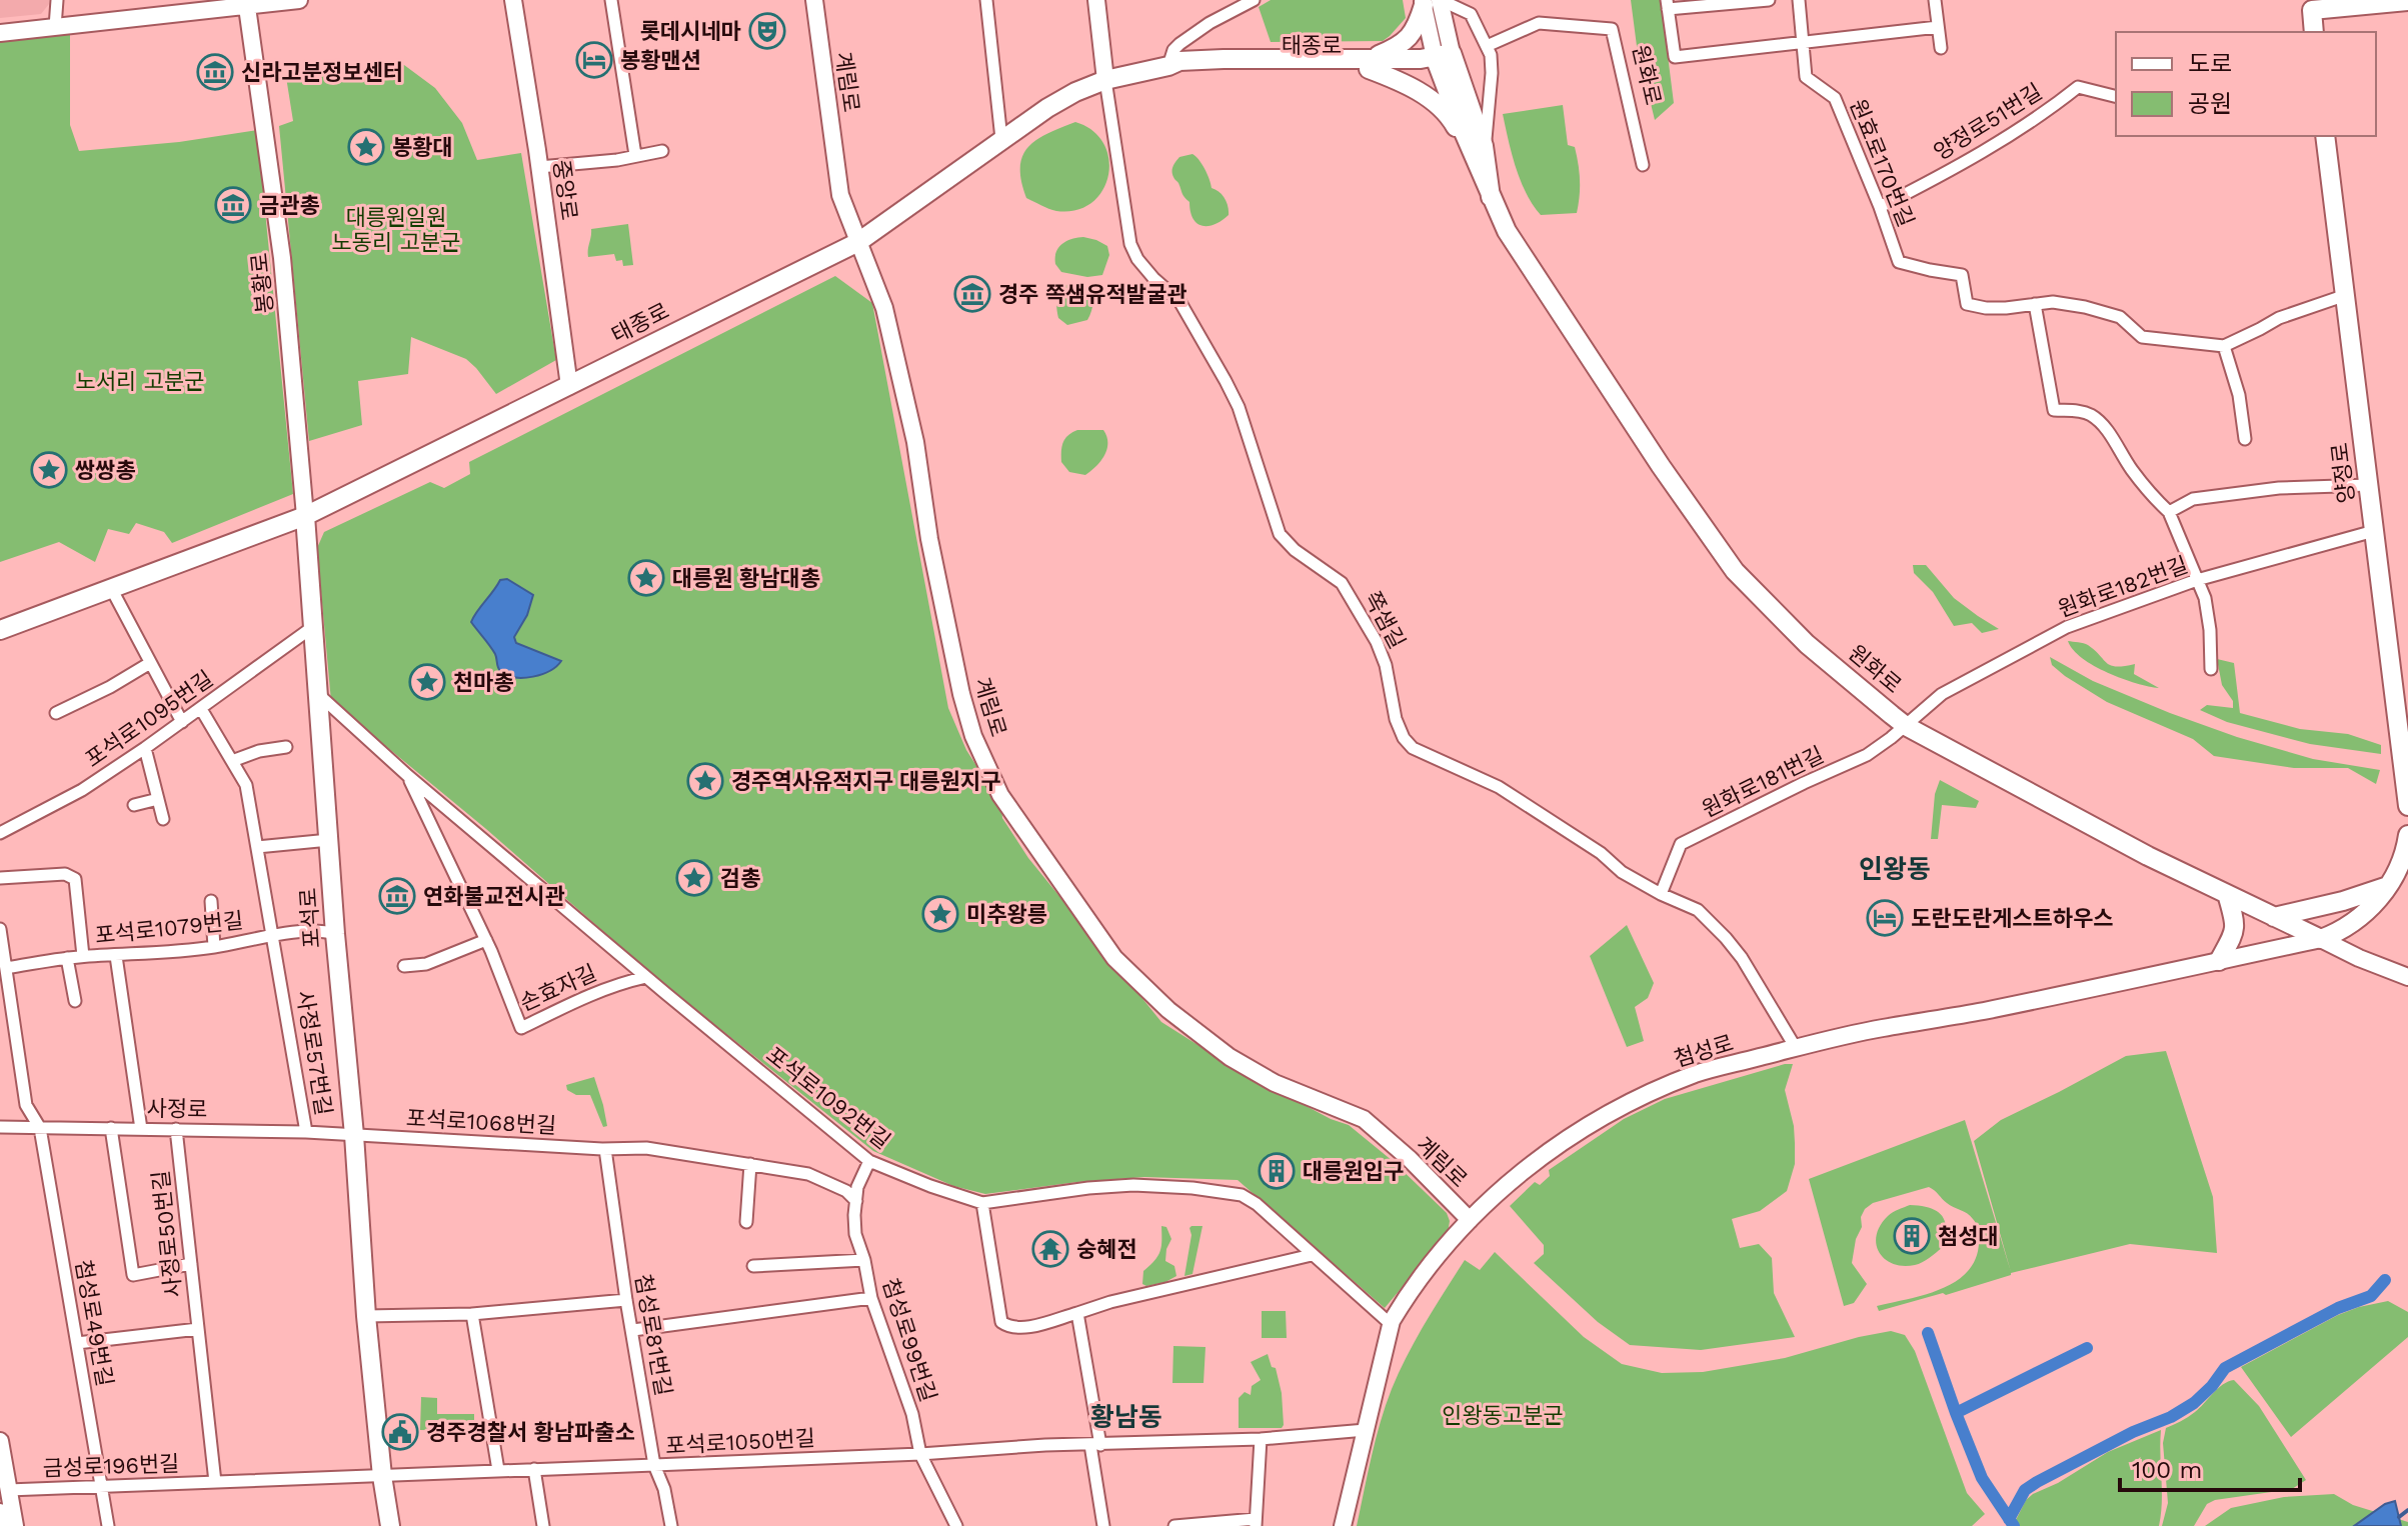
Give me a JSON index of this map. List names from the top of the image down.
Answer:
{
  "streets": {
    "main road": [
      "태종로",
      "원화로",
      "양정로",
      "포석로"
    ],
    "street": [
      "계림로",
      "양정로51번길",
      "원효로170번길",
      "중앙로",
      "봉황로",
      "원화로182번길",
      "쪽샘길",
      "포석로1095번길",
      "원화로181번길",
      "포석로1079번길",
      "손효자길",
      "첨성로",
      "사정로57번길",
      "포석로1092번길",
      "사정로",
      "포석로1068번길",
      "사정로50번길",
      "첨성로49번길",
      "첨성로81번길",
      "첨성로99번길",
      "포석로1050번길",
      "금성로196번길"
    ]
  },
  "crossings": [
    ["태종로", "원화로"],
    ["태종로", "계림로"],
    ["태종로", "중앙로"],
    ["태종로", "봉황로"],
    ["태종로", "쪽샘길"],
    ["태종로", "포석로"],
    ["원화로", "원화로182번길"],
    ["원화로", "원화로181번길"],
    ["원화로", "첨성로"],
    ["계림로", "첨성로"],
    ["양정로51번길", "원효로170번길"],
    ["봉황로", "포석로"],
    ["양정로", "원화로182번길"],
    ["원화로182번길", "원화로181번길"],
    ["쪽샘길", "원화로181번길"],
    ["쪽샘길", "첨성로"],
    ["포석로1095번길", "포석로"],
    ["포석로1095번길", "사정로57번길"],
    ["포석로", "포석로1079번길"],
    ["포석로", "포석로1092번길"],
    ["포석로", "사정로"],
    ["포석로", "포석로1068번길"],
    ["포석로", "포석로1050번길"],
    ["포석로", "금성로196번길"],
    ["포석로1079번길", "사정로57번길"],
    ["손효자길", "포석로1092번길"],
    ["첨성로", "포석로1092번길"],
    ["첨성로", "포석로1050번길"],
    ["사정로57번길", "사정로"],
    ["포석로1092번길", "첨성로99번길"],
    ["사정로", "포석로1068번길"],
    ["사정로", "사정로50번길"],
    ["사정로", "첨성로49번길"],
    ["포석로1068번길", "첨성로81번길"],
    ["포석로1068번길", "첨성로99번길"],
    ["사정로50번길", "금성로196번길"],
    ["첨성로49번길", "금성로196번길"],
    ["첨성로81번길", "포석로1050번길"],
    ["첨성로99번길", "포석로1050번길"],
    ["포석로1050번길", "금성로196번길"]
  ],
  "districts": ["인왕동", "황남동"],
  "parks": ["대릉원일원 노동리 고분군", "노서리 고분군", "인왕동고분군"],
  "places": {
    "theatre": ["롯데시네마"],
    "hotel": ["봉황맨션", "도란도란게스트하우스"],
    "museum": [
      "신라고분정보센터",
      "금관총",
      "경주 쪽샘유적발굴관",
      "연화불교전시관"
    ],
    "place": [
      "봉황대",
      "쌍쌍총",
      "대릉원 황남대총",
      "천마총",
      "경주역사유적지구 대릉원지구",
      "검총",
      "미추왕릉"
    ],
    "building": ["대릉원입구", "첨성대"],
    "temple": ["숭혜전"],
    "public building": ["경주경찰서 황남파출소"]
  },
  "legend": ["도로", "공원"],
  "scale_bar": "100 m"
}
